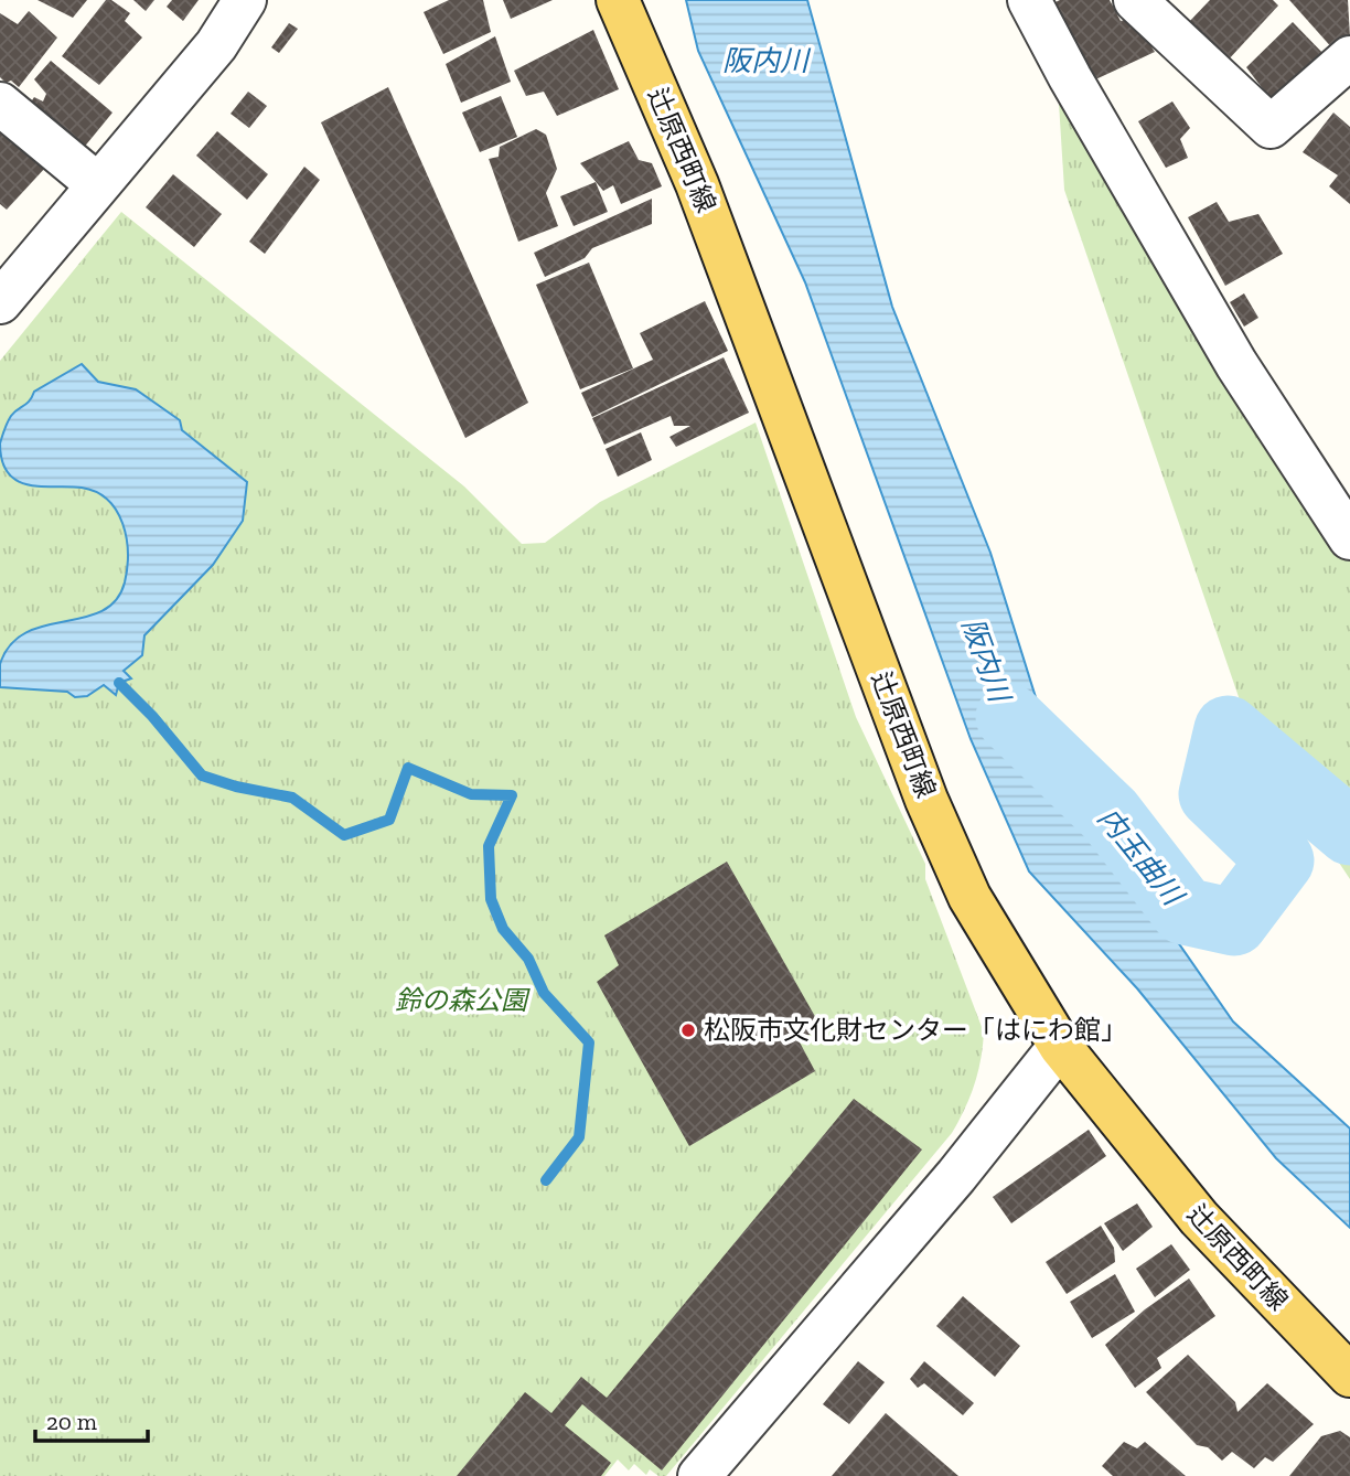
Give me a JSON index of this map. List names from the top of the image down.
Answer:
{
  "streets": {
    "main road": ["辻原西町線"]
  },
  "water": ["阪内川", "内玉曲川"],
  "parks": ["鈴の森公園"],
  "places": ["松阪市文化財センター「はにわ館」"],
  "scale_bar": "20 m"
}
